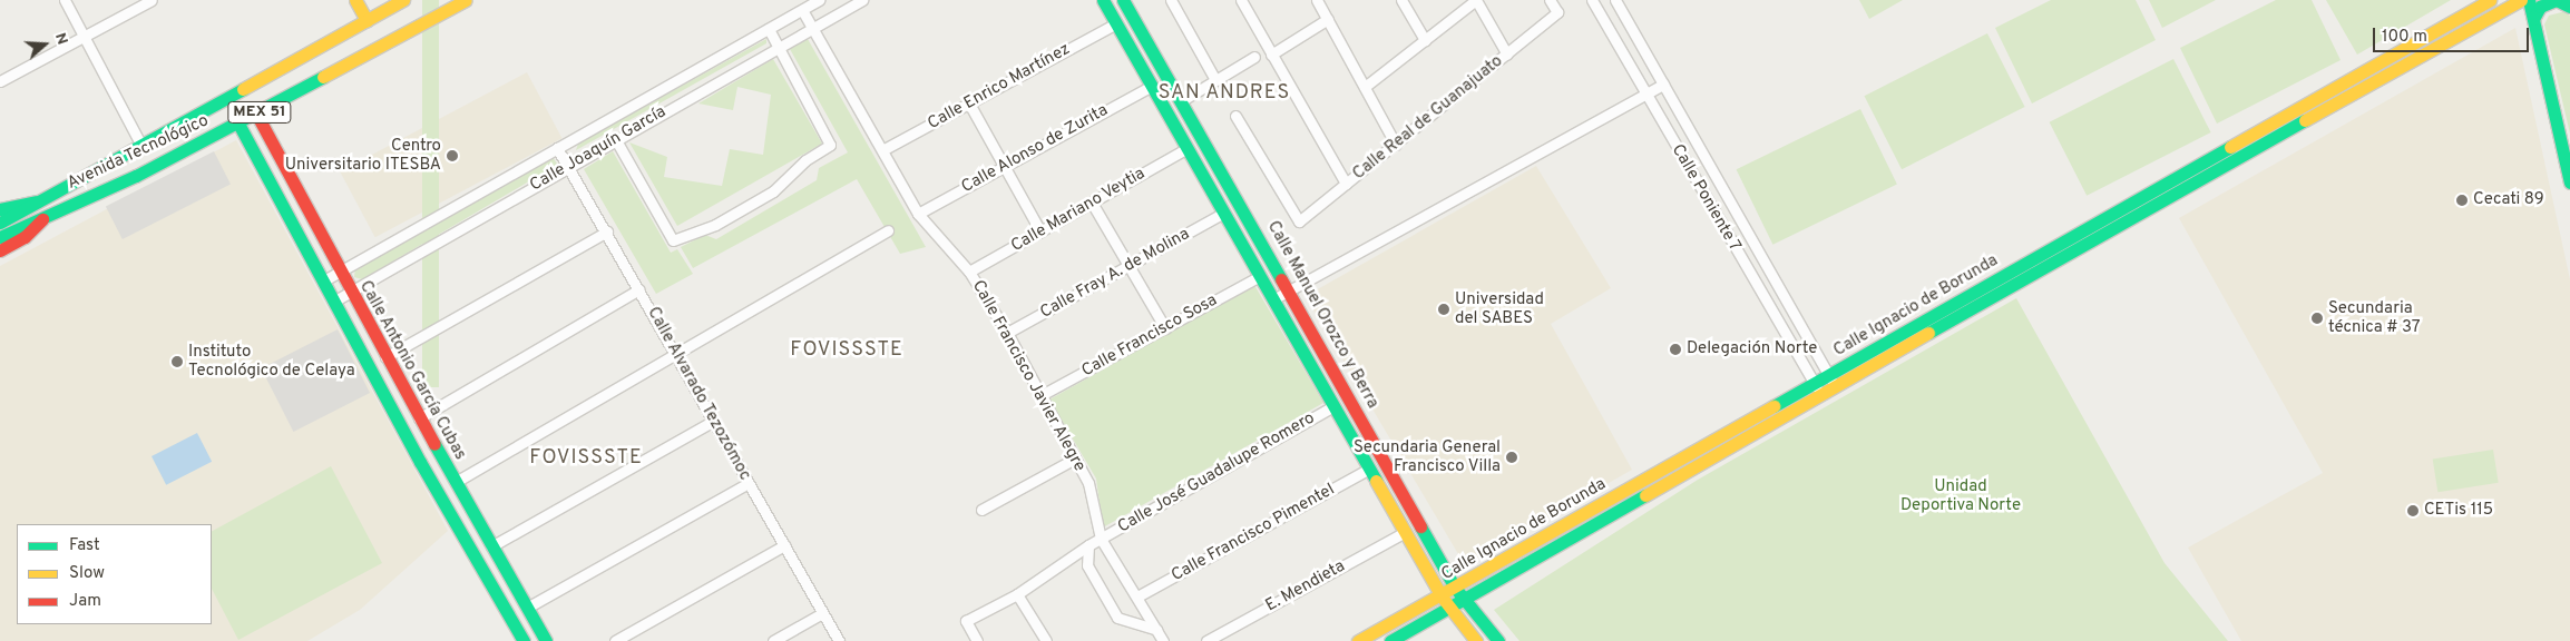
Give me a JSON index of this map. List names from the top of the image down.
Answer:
{
  "streets": {
    "street": [
      "Calle Enrico Martínez",
      "MEX 51",
      "Calle Real de Guanajuato",
      "Calle Joaquín García",
      "Calle Alonso de Zurita",
      "Avenida Tecnológico",
      "Calle Poniente 7",
      "Calle Mariano Veytia",
      "Calle Fray A. de Molina",
      "Calle Ignacio de Borunda",
      "Calle Manuel Orozco y Berra",
      "Calle Francisco Sosa",
      "Calle Antonio García Cubas",
      "Calle Francisco Javier Alegre",
      "Calle Alvarado Tezozómoc",
      "Calle José Guadalupe Romero",
      "Calle Francisco Pimentel",
      "E. Mendieta"
    ]
  },
  "crossings": [
    ["Calle Enrico Martínez", "Calle Manuel Orozco y Berra"],
    ["Calle Enrico Martínez", "Calle Francisco Javier Alegre"],
    ["Calle Joaquín García", "Calle Antonio García Cubas"],
    ["Calle Joaquín García", "Calle Francisco Javier Alegre"],
    ["Calle Joaquín García", "Calle Alvarado Tezozómoc"],
    ["Calle Alonso de Zurita", "Calle Manuel Orozco y Berra"],
    ["Calle Alonso de Zurita", "Calle Francisco Javier Alegre"],
    ["Avenida Tecnológico", "Calle Antonio García Cubas"],
    ["Calle Poniente 7", "Calle Ignacio de Borunda"],
    ["Calle Mariano Veytia", "Calle Manuel Orozco y Berra"],
    ["Calle Mariano Veytia", "Calle Francisco Javier Alegre"],
    ["Calle Fray A. de Molina", "Calle Manuel Orozco y Berra"],
    ["Calle Fray A. de Molina", "Calle Francisco Javier Alegre"],
    ["Calle Ignacio de Borunda", "Calle Manuel Orozco y Berra"],
    ["Calle Manuel Orozco y Berra", "Calle Francisco Sosa"],
    ["Calle Manuel Orozco y Berra", "Calle José Guadalupe Romero"],
    ["Calle Manuel Orozco y Berra", "Calle Francisco Pimentel"],
    ["Calle Manuel Orozco y Berra", "E. Mendieta"],
    ["Calle Francisco Sosa", "Calle Francisco Javier Alegre"],
    ["Calle Francisco Javier Alegre", "Calle José Guadalupe Romero"],
    ["Calle Francisco Javier Alegre", "Calle Francisco Pimentel"]
  ],
  "districts": ["SAN ANDRES", "FOVISSSTE", "FOVISSSTE"],
  "parks": ["Unidad Deportiva Norte"],
  "places": [
    "Centro Universitario ITESBA",
    "Cecati 89",
    "Universidad del SABES",
    "Secundaria técnica # 37",
    "Delegación Norte",
    "Instituto Tecnológico de Celaya",
    "Secundaria General Francisco Villa",
    "CETis 115"
  ],
  "legend": ["Fast", "Slow", "Jam"],
  "scale_bar": "100 m",
  "north": "right"
}
